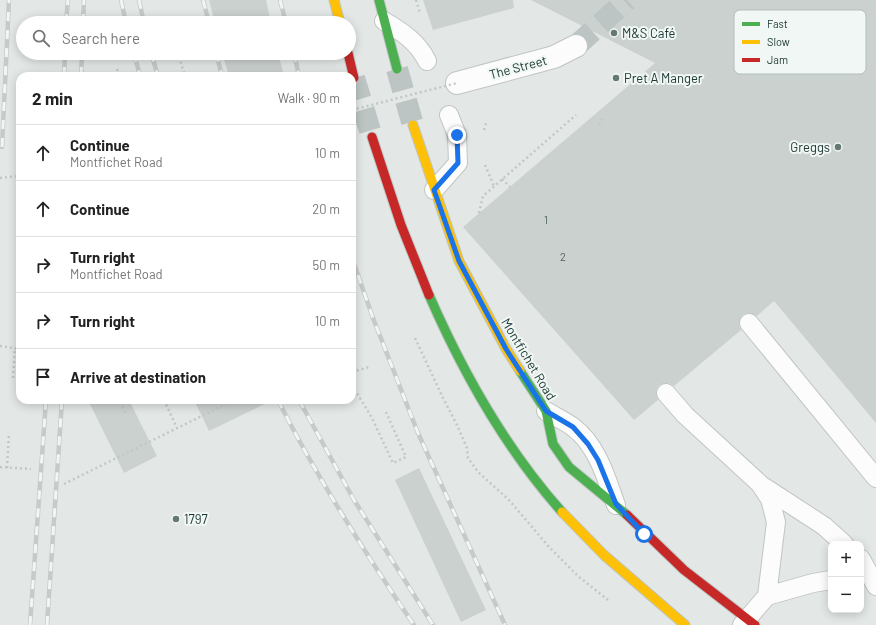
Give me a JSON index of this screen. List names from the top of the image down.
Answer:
{
  "streets": {
    "street": ["The Street", "Montfichet Road"]
  },
  "places": [
    "M&S Café",
    "Pret A Manger",
    "Greggs",
    "1797"
  ],
  "house_numbers": ["1", "2"],
  "legend": ["Fast", "Slow", "Jam"],
  "page": {
    "search": "Search here",
    "heading": ["2 min", "Walk · 90 m"],
    "list": [
      ["Continue", "Montfichet Road", "10 m"],
      ["Continue", "20 m"],
      ["Turn right", "Montfichet Road", "50 m"],
      ["Turn right", "10 m"],
      "Arrive at destination"
    ],
    "map_buttons": ["+", "−"]
  }
}
